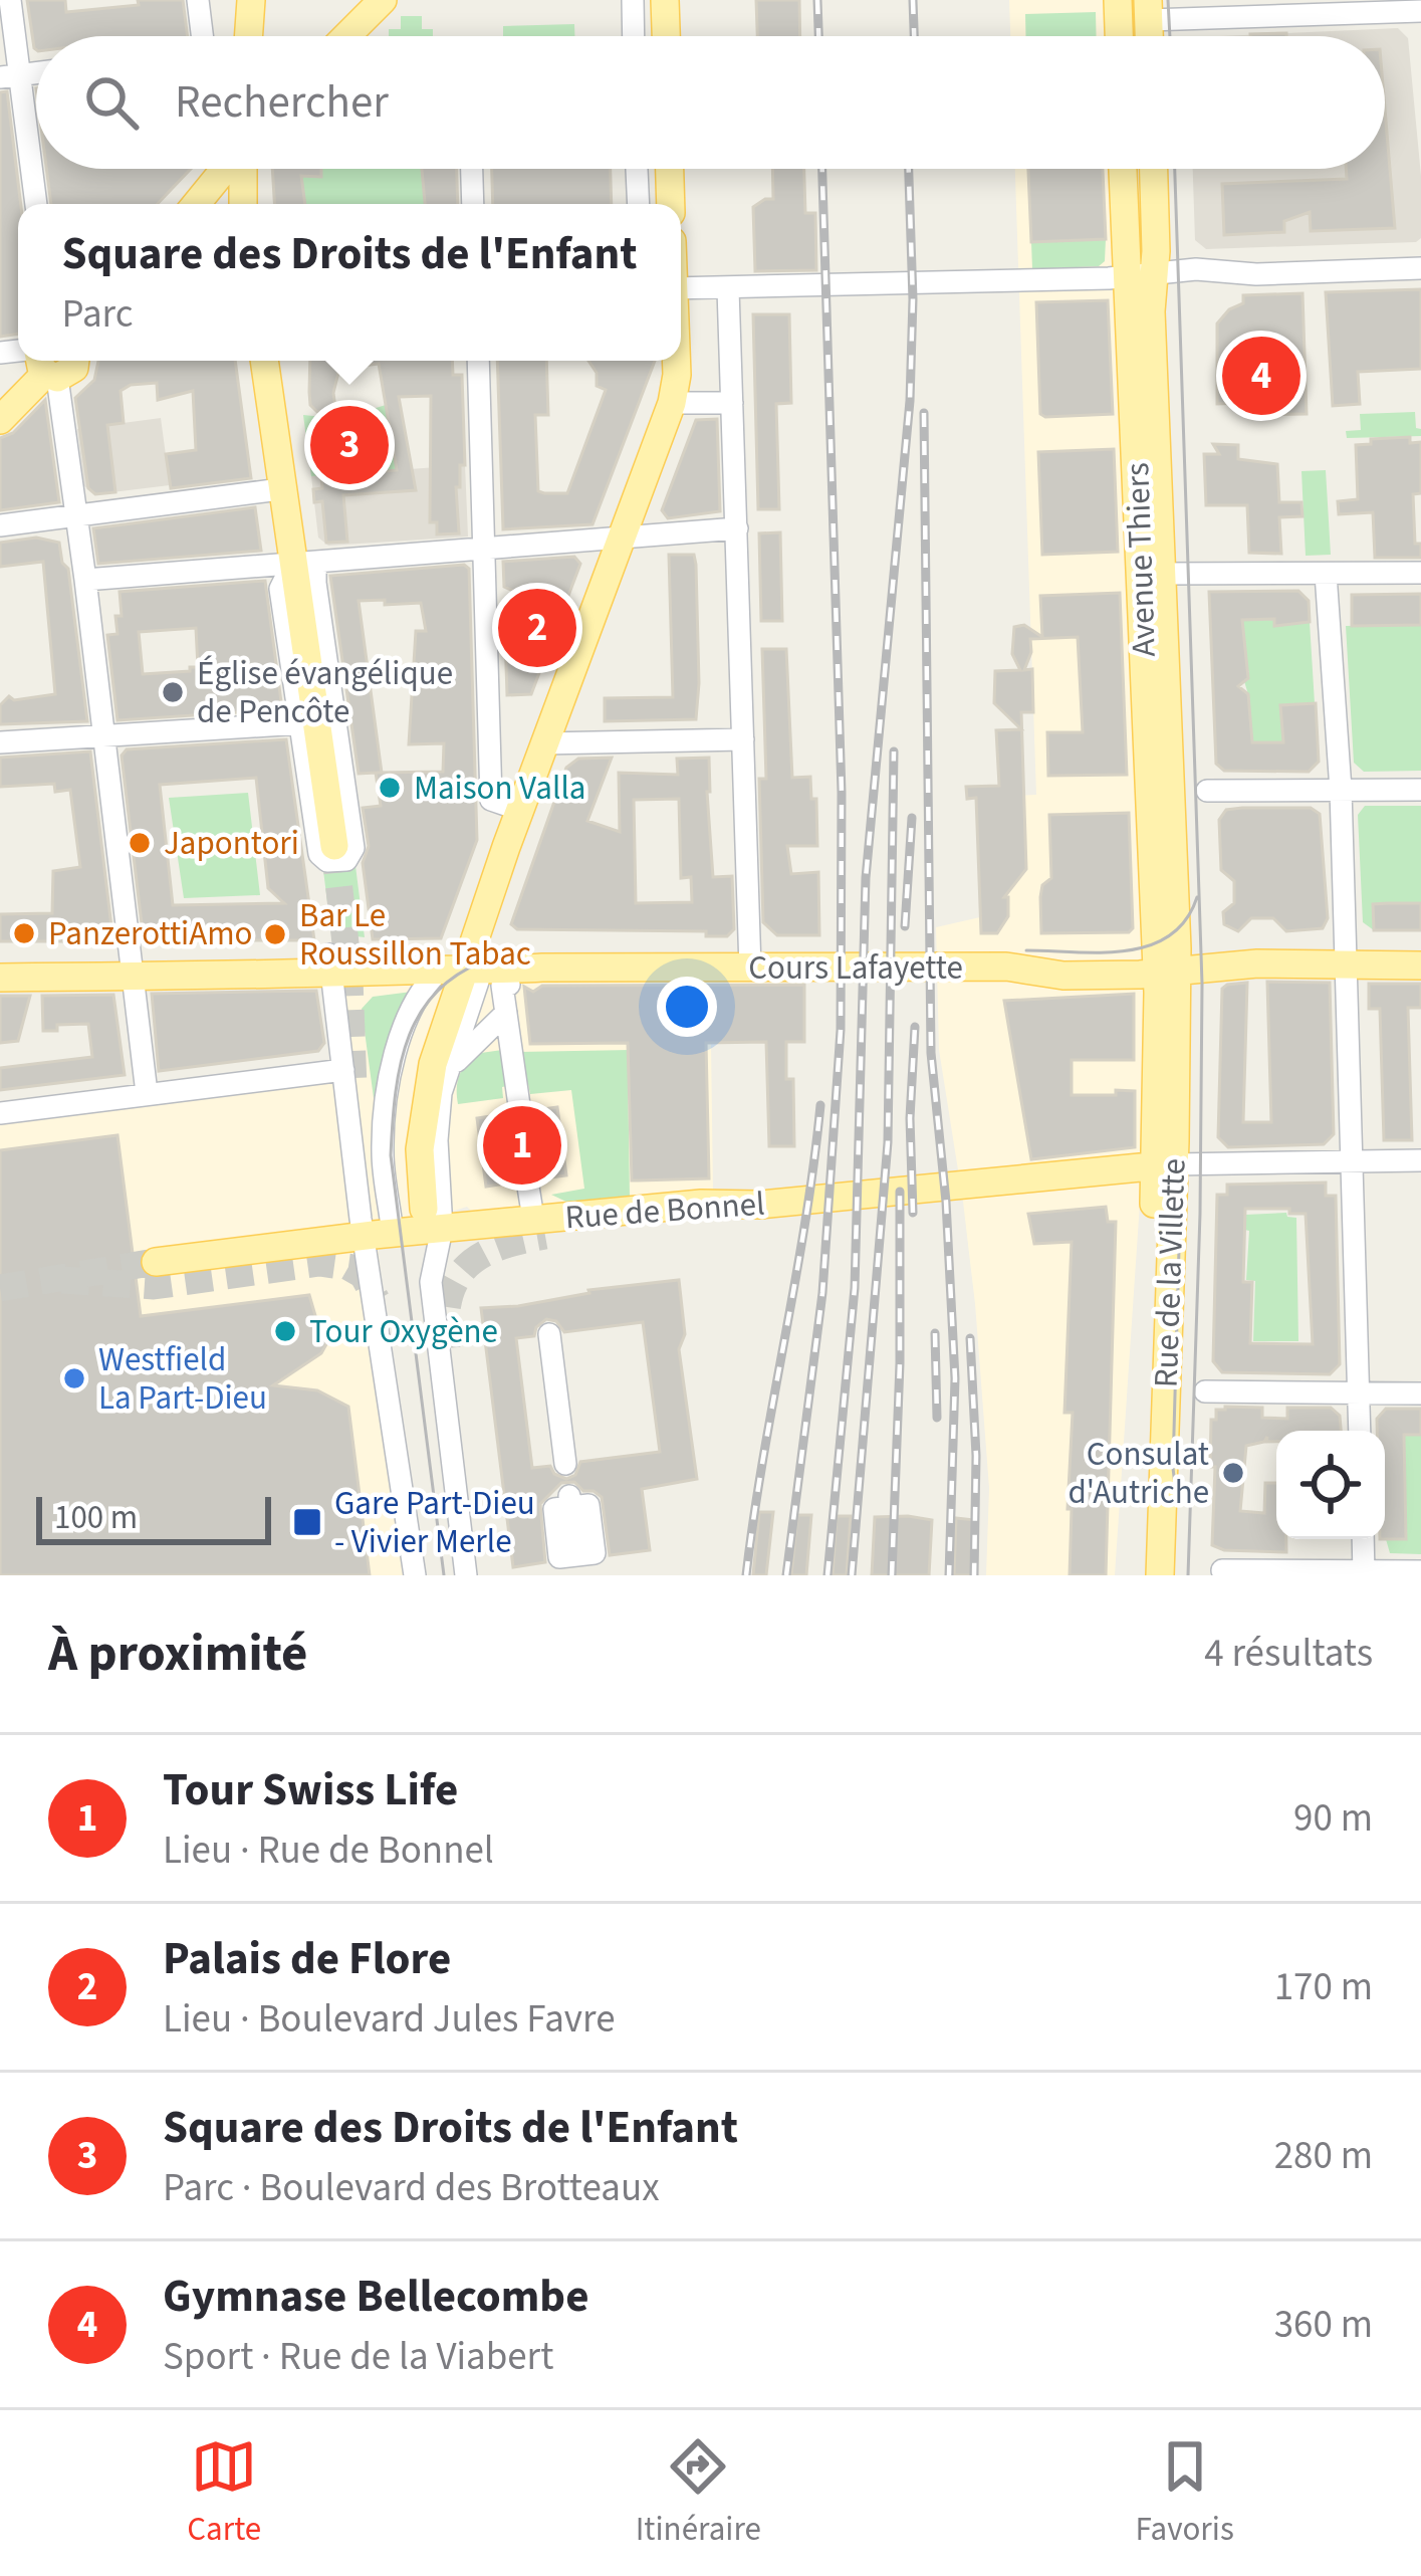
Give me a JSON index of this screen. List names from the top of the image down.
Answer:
{
  "streets": {
    "main road": [
      "Avenue Thiers",
      "Cours Lafayette",
      "Rue de Bonnel",
      "Rue de la Villette"
    ]
  },
  "crossings": [
    ["Avenue Thiers", "Cours Lafayette"],
    ["Avenue Thiers", "Rue de la Villette"],
    ["Cours Lafayette", "Rue de la Villette"],
    ["Rue de Bonnel", "Rue de la Villette"]
  ],
  "places": {
    "other": [
      "Église évangélique de Pencôte",
      "Maison Valla",
      "Japontori",
      "PanzerottiAmo",
      "Bar Le Roussillon Tabac",
      "Tour Oxygène",
      "Westfield La Part-Dieu",
      "Consulat d'Autriche"
    ],
    "transit": ["Gare Part-Dieu - Vivier Merle"]
  },
  "scale_bar": "100 m",
  "page": {
    "search": "Rechercher",
    "popup": ["Square des Droits de l'Enfant", "Parc"],
    "pins": [
      "4",
      "3",
      "2",
      "1"
    ],
    "scale": "100 m",
    "heading": ["À proximité", "4 résultats"],
    "list": [
      {
        "mark": "1",
        "name": "Tour Swiss Life",
        "note": "Lieu · Rue de Bonnel",
        "value": "90 m"
      },
      {
        "mark": "2",
        "name": "Palais de Flore",
        "note": "Lieu · Boulevard Jules Favre",
        "value": "170 m"
      },
      {
        "mark": "3",
        "name": "Square des Droits de l'Enfant",
        "note": "Parc · Boulevard des Brotteaux",
        "value": "280 m"
      },
      {
        "mark": "4",
        "name": "Gymnase Bellecombe",
        "note": "Sport · Rue de la Viabert",
        "value": "360 m"
      }
    ],
    "nav": ["Carte", "Itinéraire", "Favoris"]
  }
}
